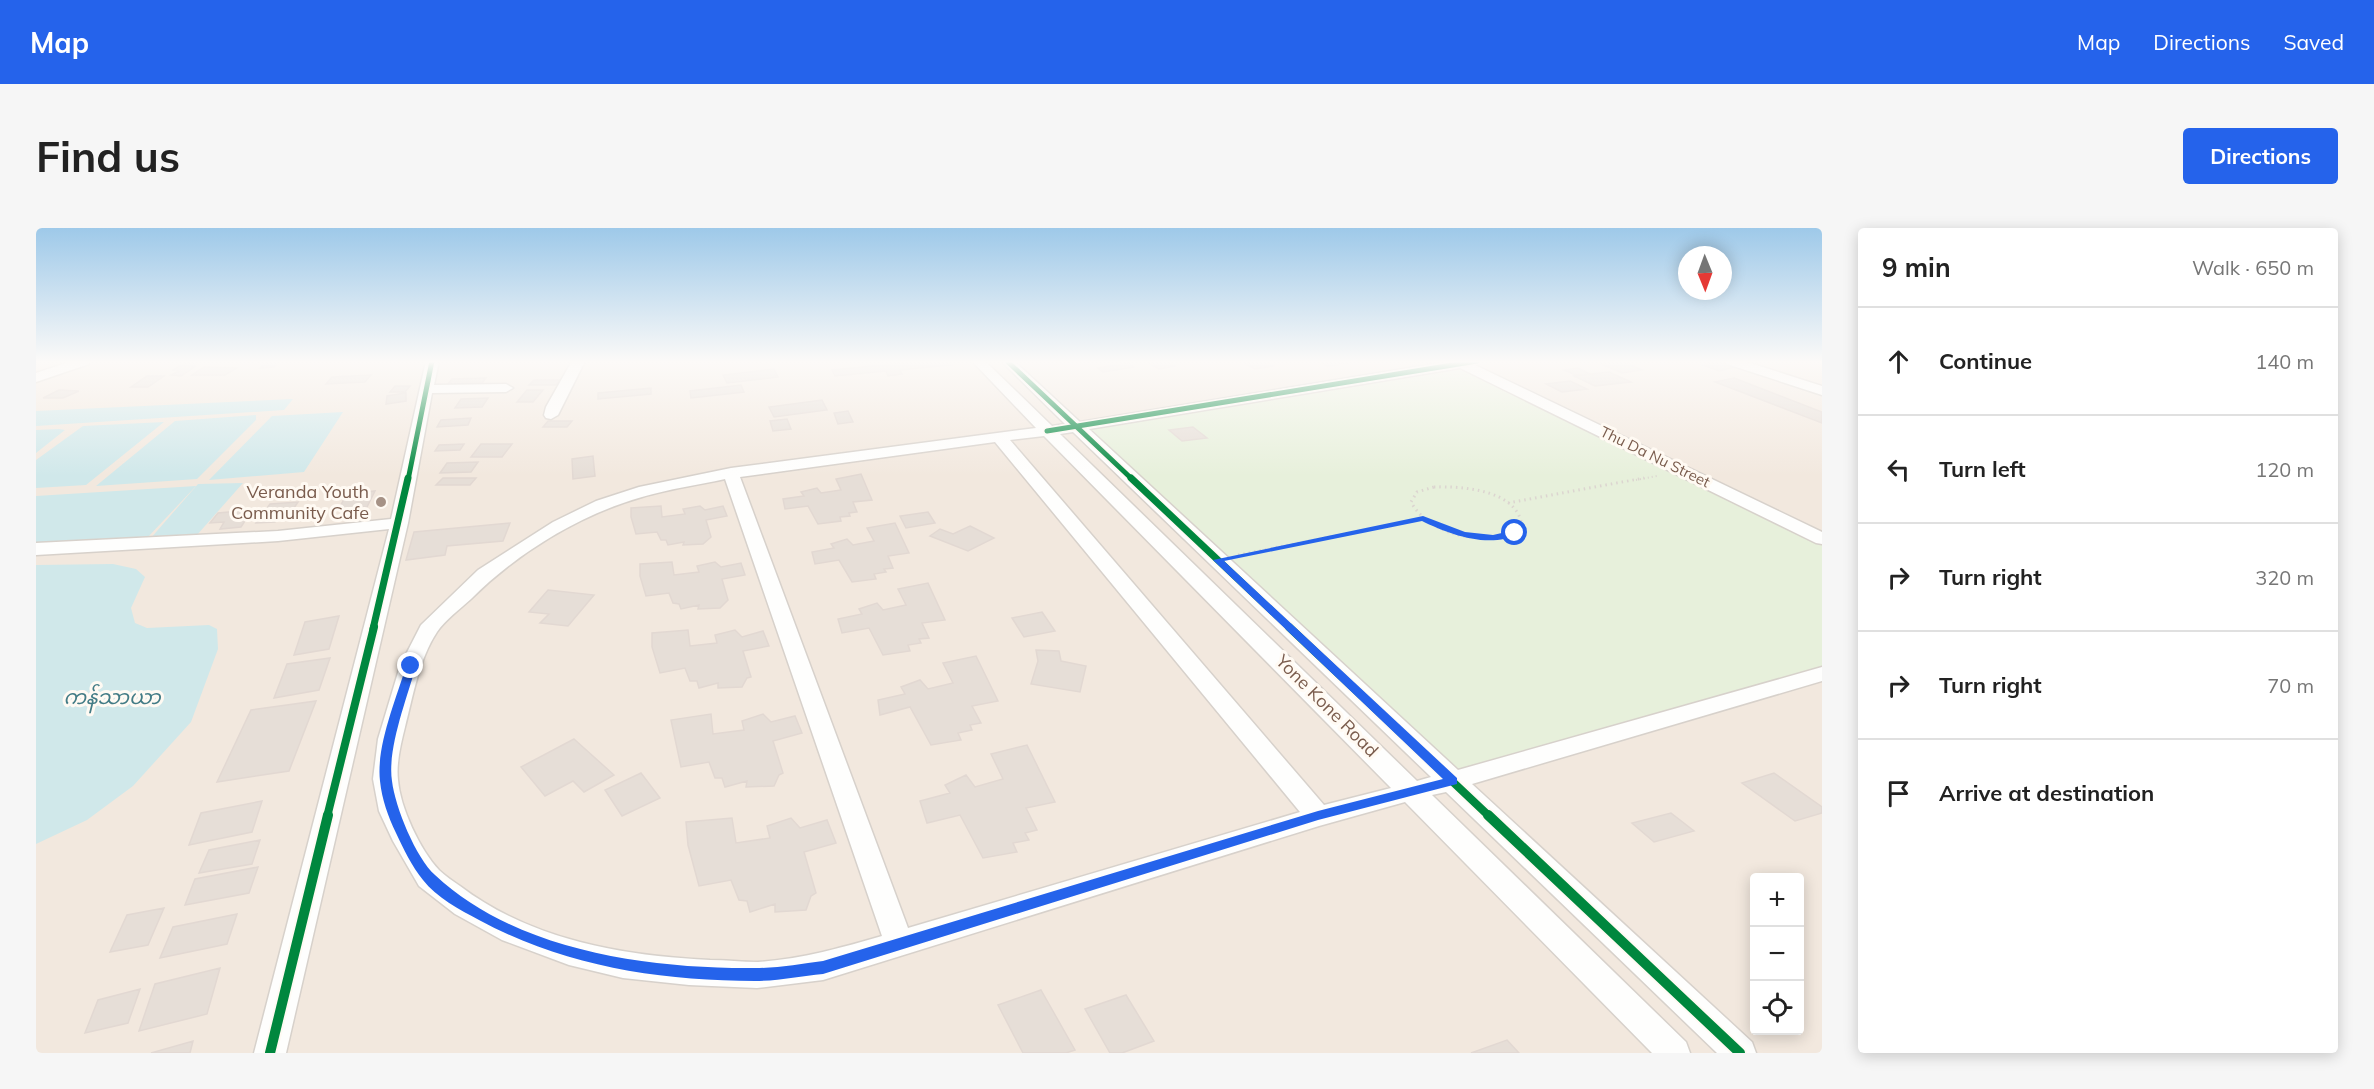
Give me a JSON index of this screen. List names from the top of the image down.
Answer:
{
  "streets": {
    "street": ["Thu Da Nu Street", "Yone Kone Road"]
  },
  "water": ["ကန်သာယာ"],
  "places": ["Veranda Youth Community Cafe"],
  "north": "bottom",
  "page": {
    "header": "Map",
    "nav": ["Map", "Directions", "Saved"],
    "buttons": "Directions",
    "title": "Find us",
    "heading": ["9 min", "Walk · 650 m"],
    "list": [
      ["Continue", "140 m"],
      ["Turn left", "120 m"],
      ["Turn right", "320 m"],
      ["Turn right", "70 m"],
      "Arrive at destination"
    ],
    "map_buttons": ["+", "−"]
  }
}
